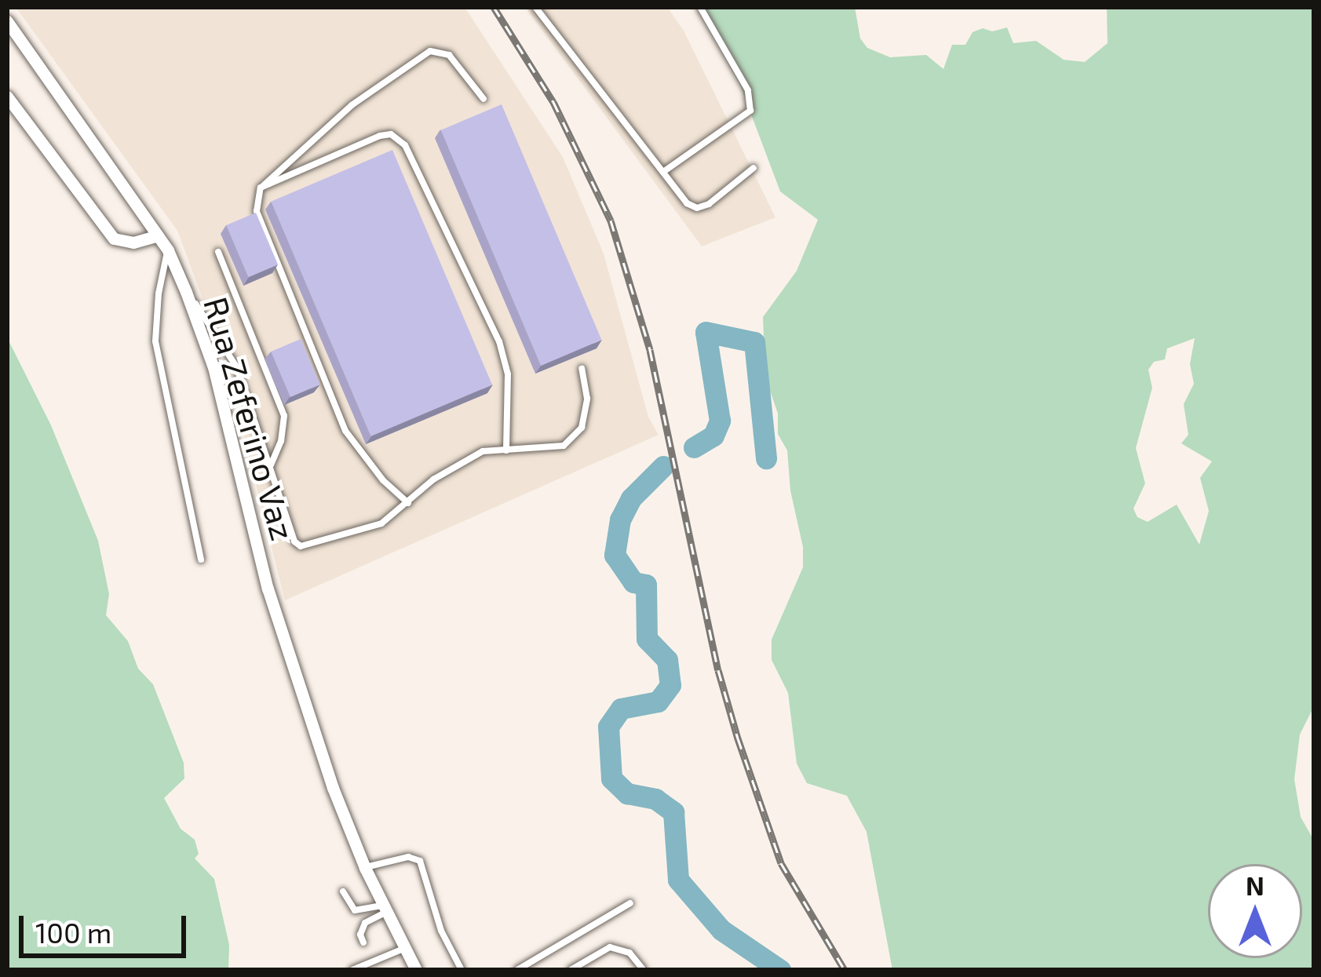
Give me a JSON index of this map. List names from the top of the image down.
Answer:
{
  "streets": {
    "street": ["Rua Zeferino Vaz"]
  },
  "scale_bar": "100 m",
  "north": "top"
}
